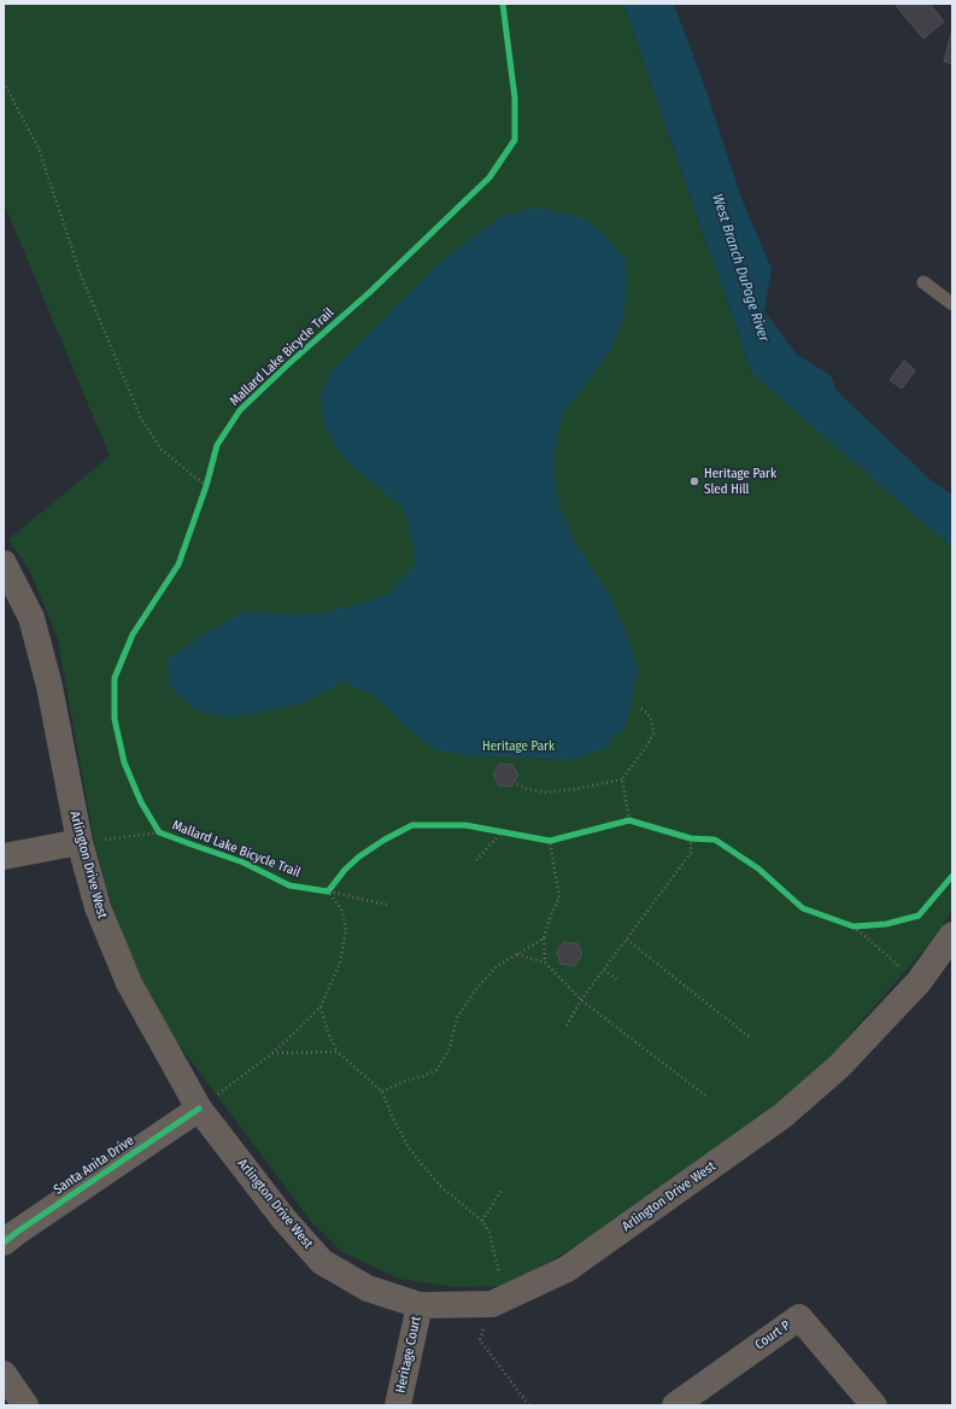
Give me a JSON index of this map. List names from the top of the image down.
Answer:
{
  "streets": {
    "street": [
      "Arlington Drive West",
      "Santa Anita Drive",
      "Court P",
      "Heritage Court"
    ],
    "cycle path": ["Mallard Lake Bicycle Trail"]
  },
  "crossings": [
    ["Arlington Drive West", "Santa Anita Drive"],
    ["Arlington Drive West", "Heritage Court"]
  ],
  "water": ["West Branch DuPage River"],
  "parks": ["Heritage Park"],
  "places": ["Heritage Park Sled Hill"]
}
